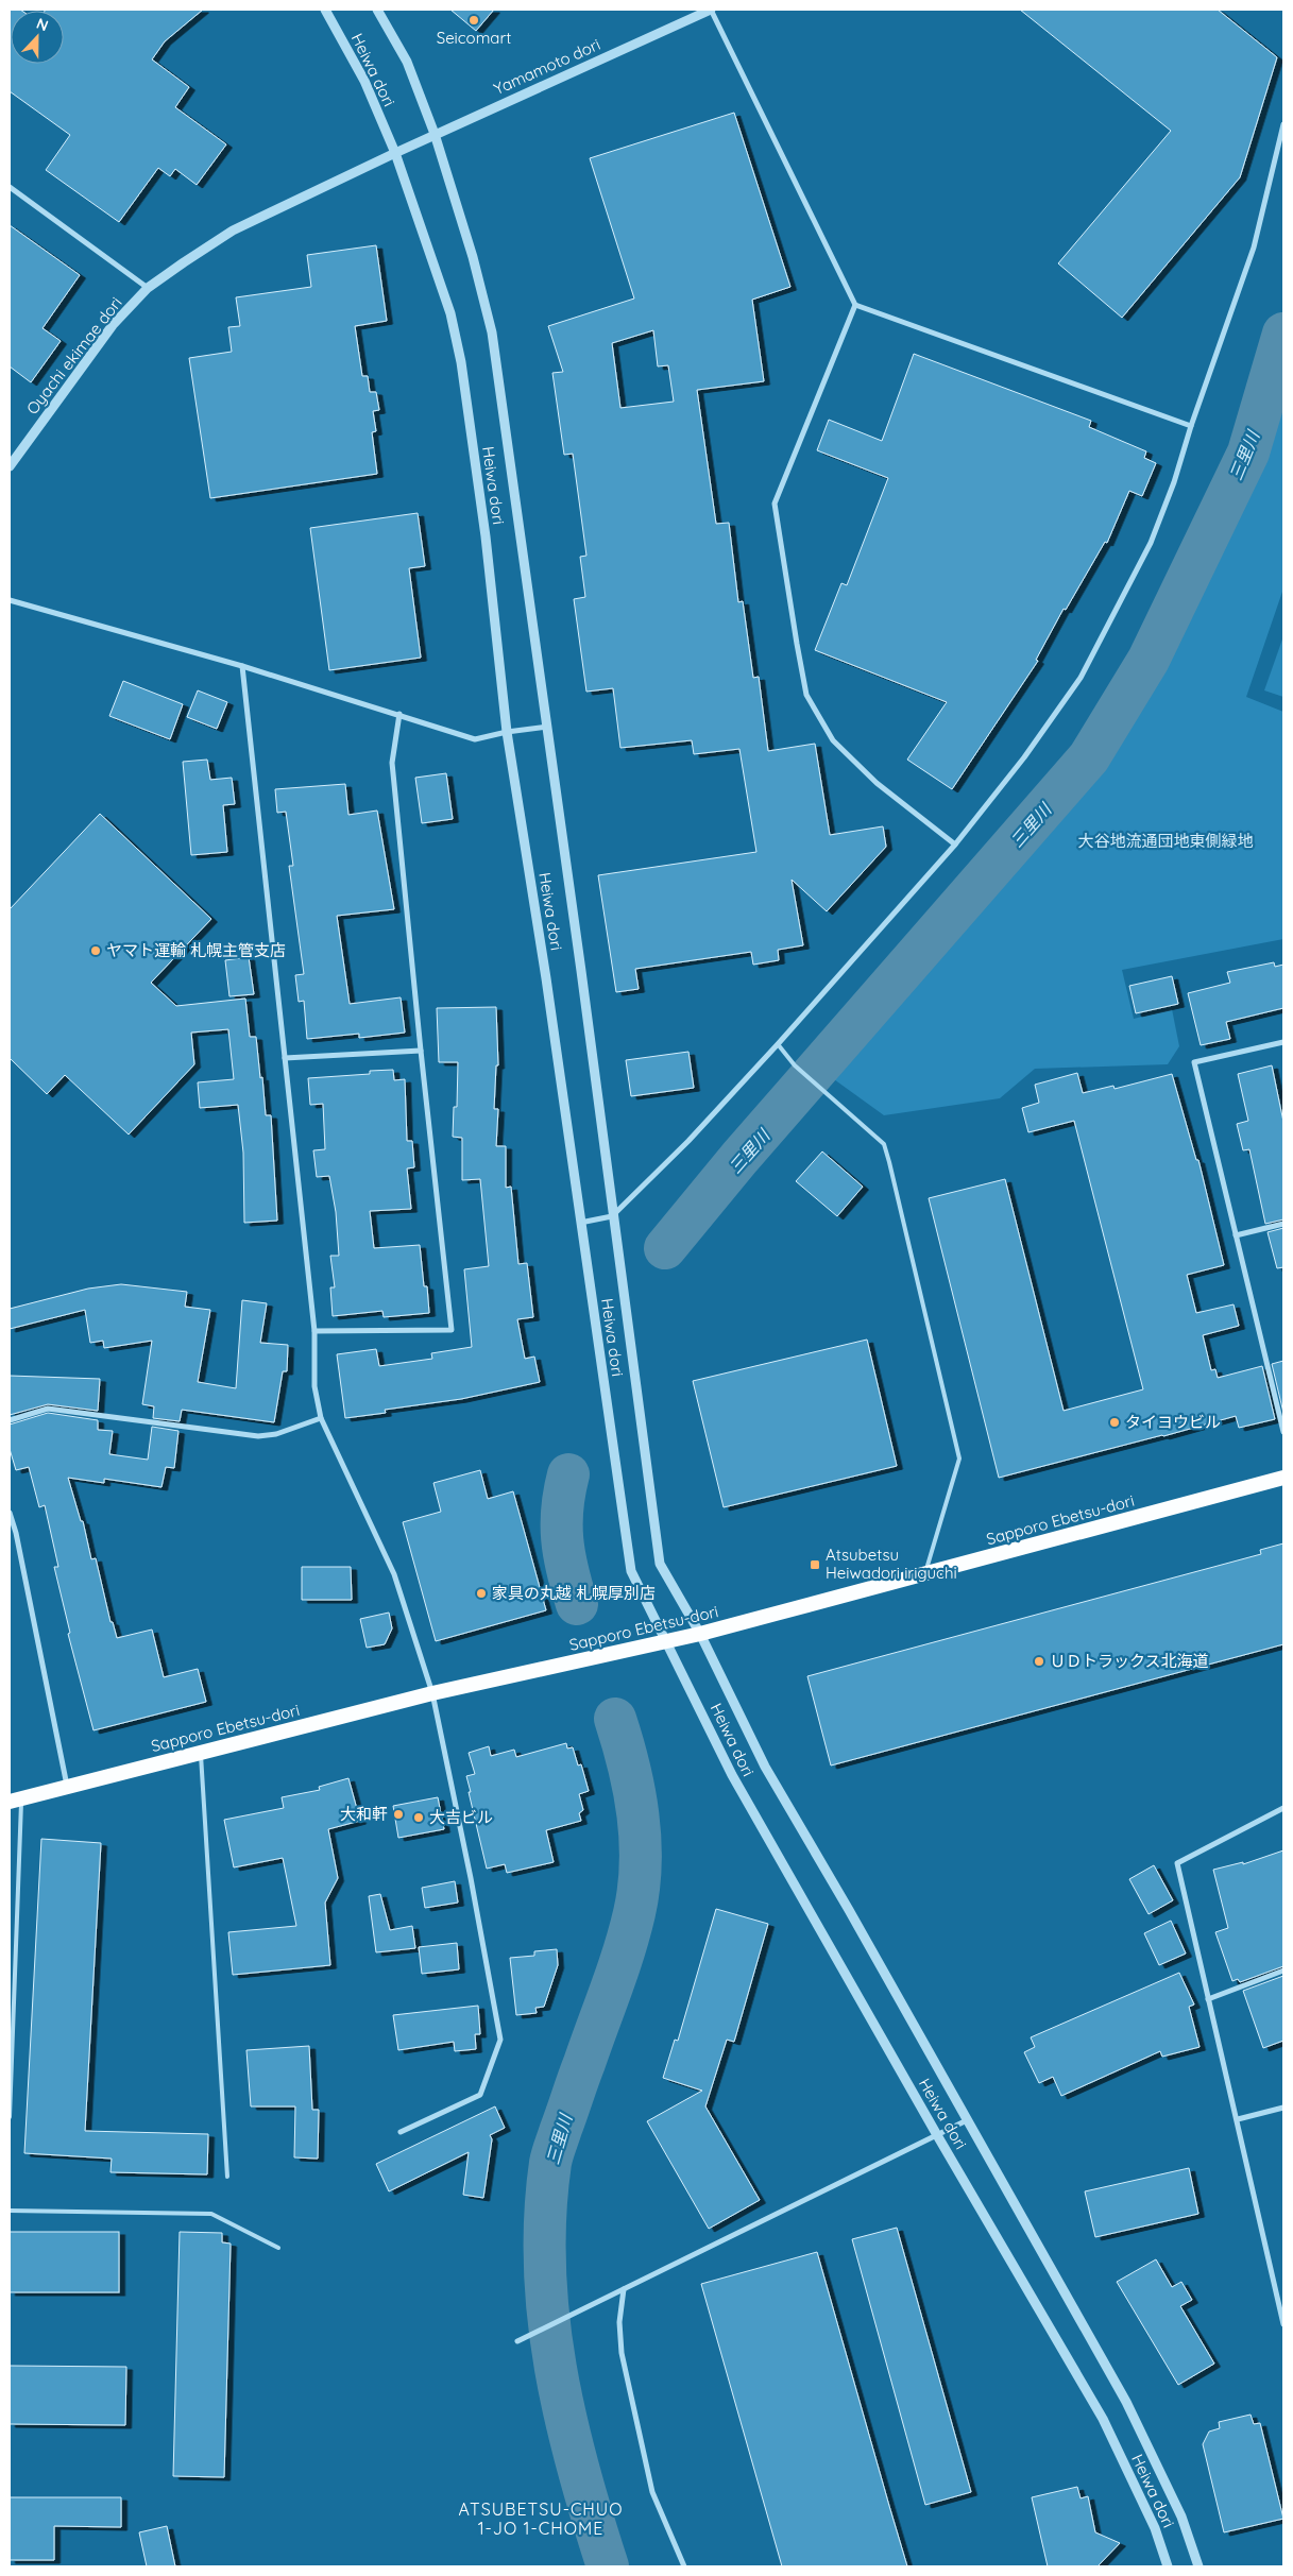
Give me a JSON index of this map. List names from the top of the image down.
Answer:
{
  "streets": {
    "highway": ["Sapporo Ebetsu-dori"],
    "street": ["Yamamoto dori", "Heiwa dori", "Oyachi ekimae dori"]
  },
  "crossings": [
    ["Yamamoto dori", "Heiwa dori"],
    ["Yamamoto dori", "Oyachi ekimae dori"],
    ["Heiwa dori", "Oyachi ekimae dori"],
    ["Heiwa dori", "Sapporo Ebetsu-dori"]
  ],
  "districts": ["ATSUBETSU-CHUO 1-JO 1-CHOME"],
  "water": ["三里川"],
  "parks": ["大谷地流通団地東側緑地"],
  "places": {
    "other": [
      "Seicomart",
      "ヤマト運輸 札幌主管支店",
      "タイヨウビル",
      "家具の丸越 札幌厚別店",
      "ＵＤトラックス北海道",
      "大和軒",
      "大吉ビル"
    ],
    "transit": ["Atsubetsu Heiwadori iriguchi"]
  },
  "north": "top"
}
